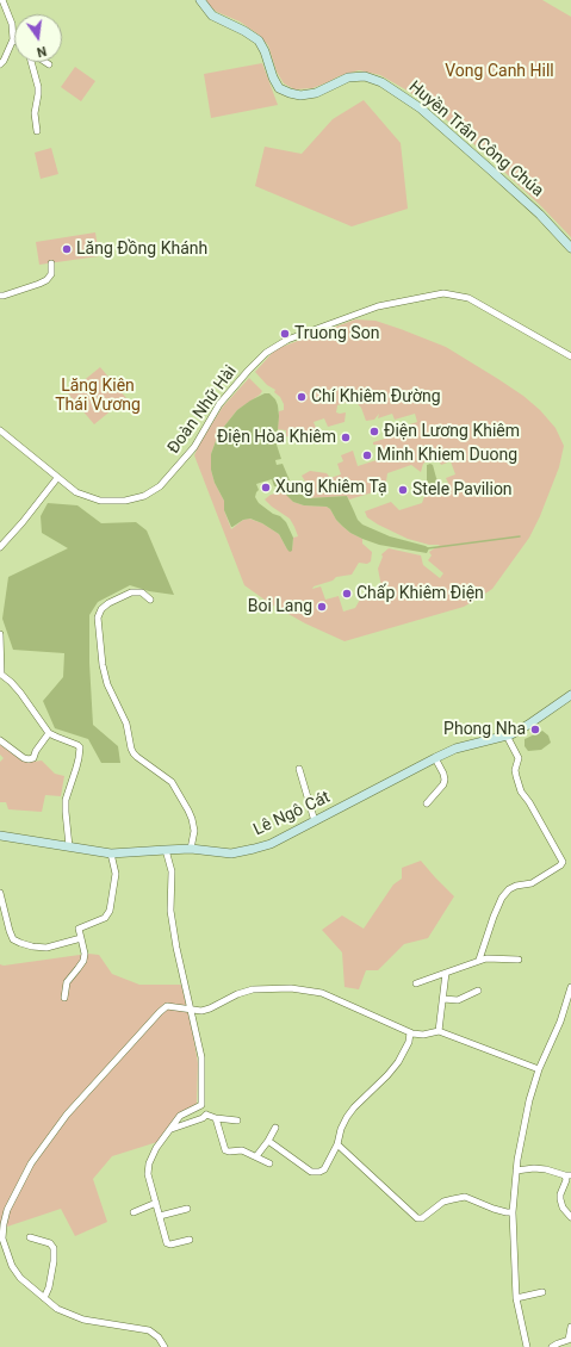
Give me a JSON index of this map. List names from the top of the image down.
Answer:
{
  "streets": {
    "street": ["Huyền Trân Công Chúa", "Đoàn Nhữ Hài", "Lê Ngô Cát"]
  },
  "parks": ["Vong Canh Hill", "Lăng Kiên Thái Vương"],
  "places": [
    "Lăng Đồng Khánh",
    "Truong Son",
    "Chí Khiêm Đường",
    "Điện Lương Khiêm",
    "Điện Hòa Khiêm",
    "Minh Khiem Duong",
    "Xung Khiêm Tạ",
    "Stele Pavilion",
    "Chấp Khiêm Điện",
    "Boi Lang",
    "Phong Nha"
  ],
  "north": "bottom"
}
